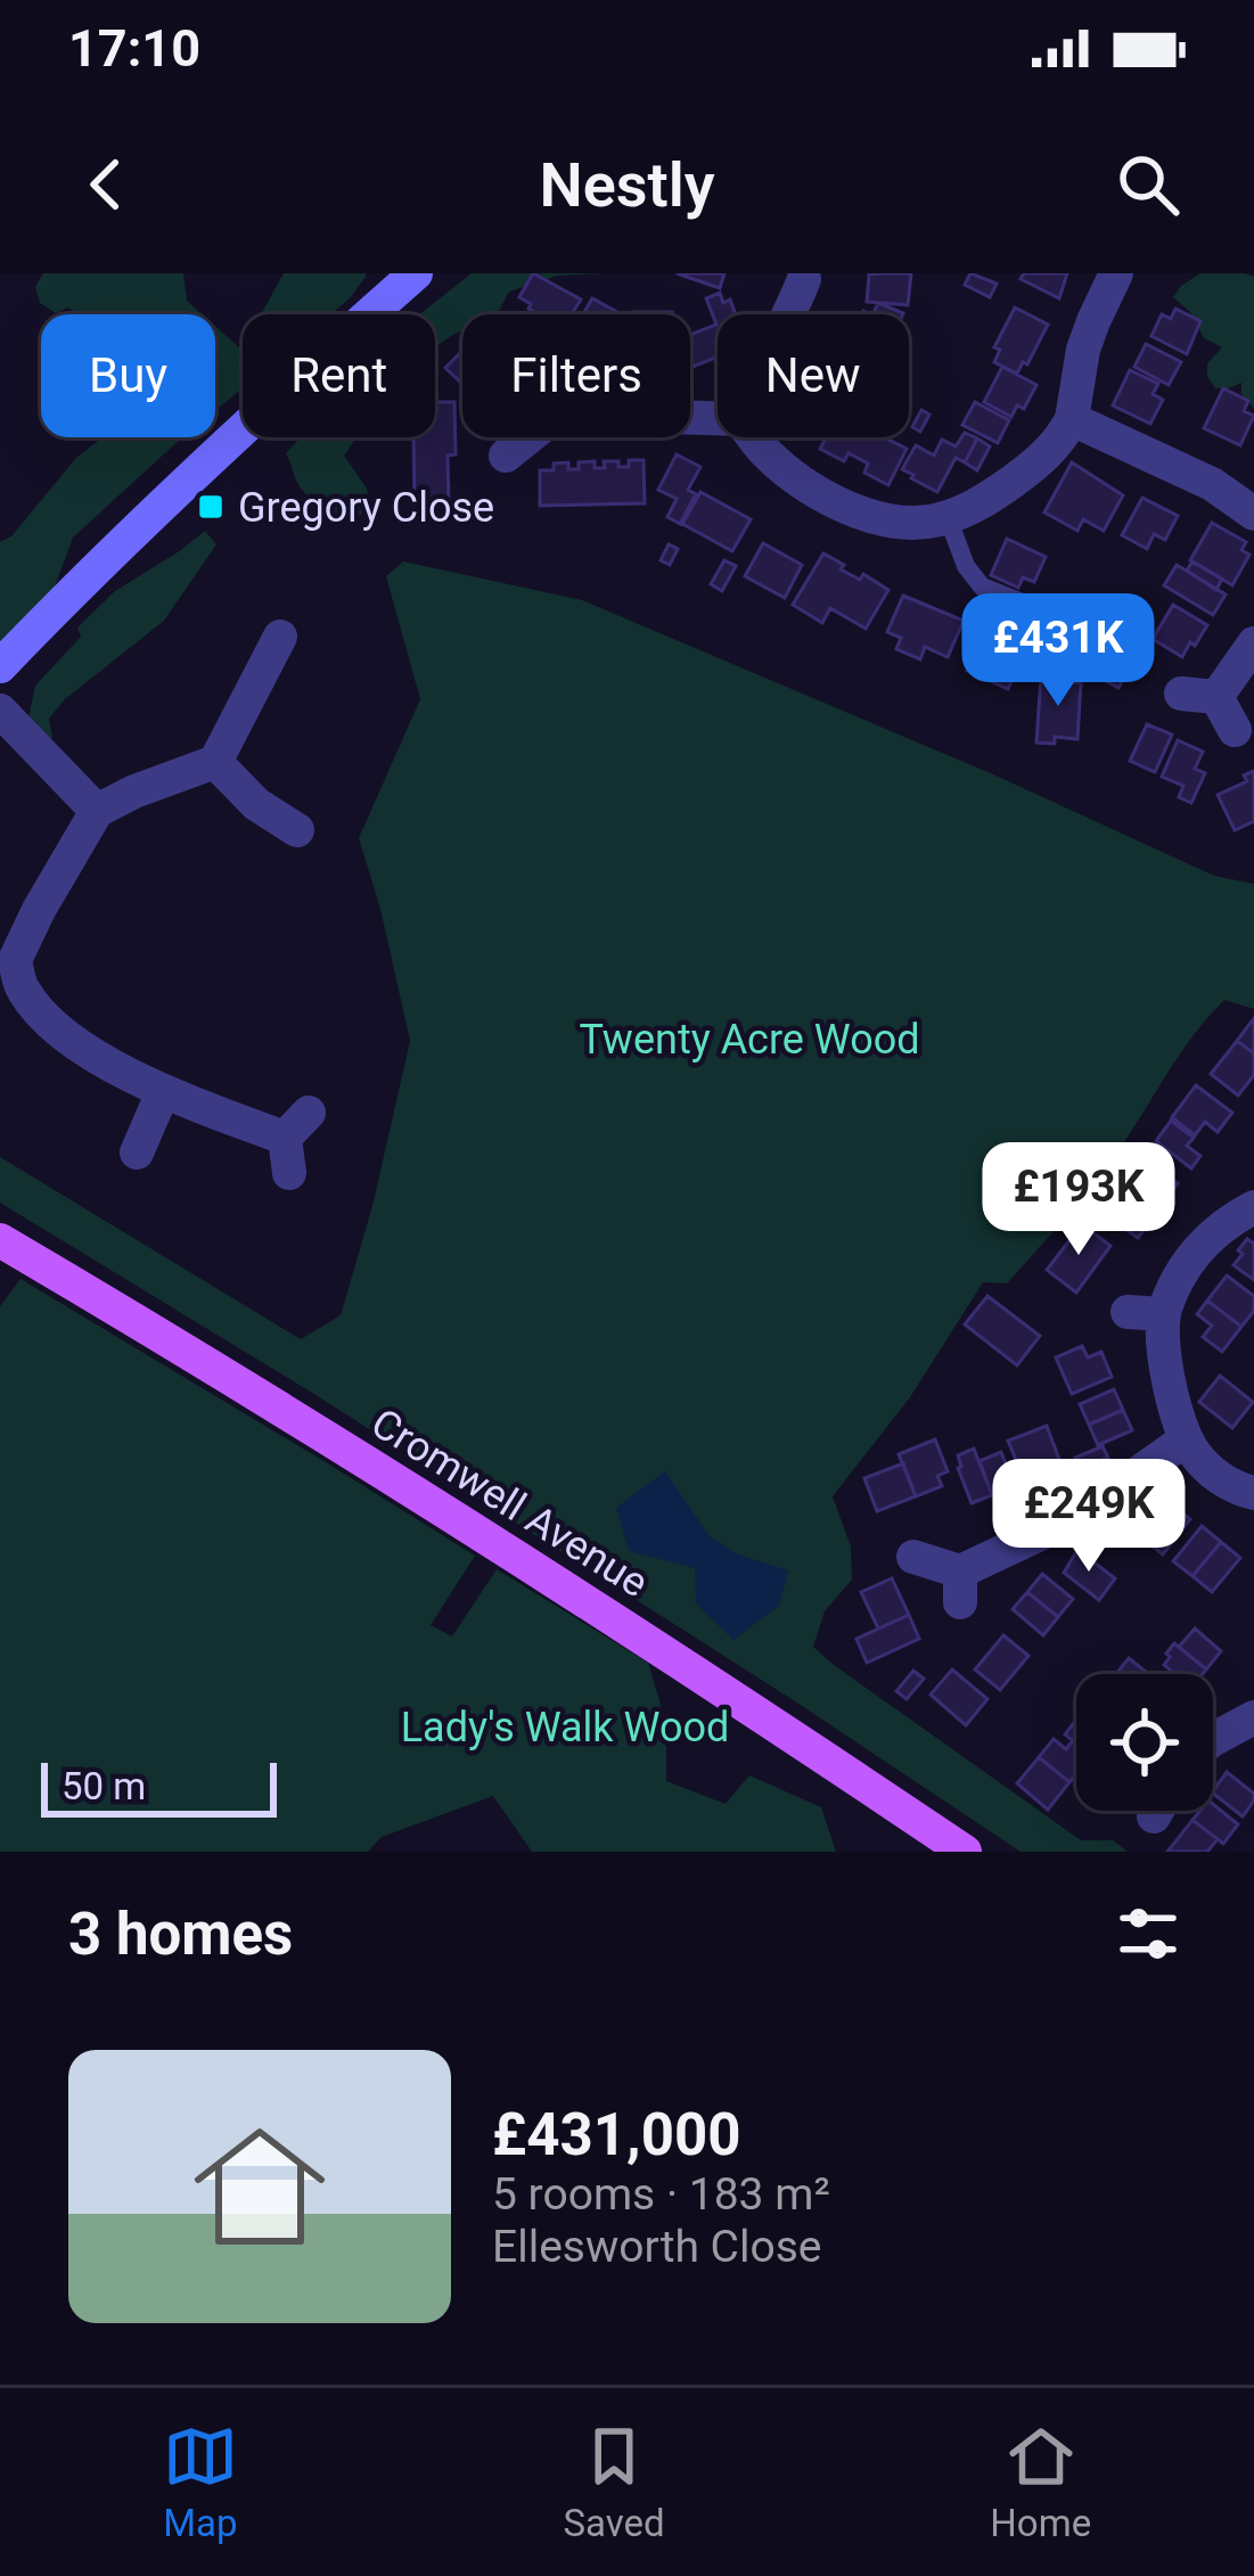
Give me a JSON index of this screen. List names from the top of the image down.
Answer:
{
  "streets": {
    "main road": ["Cromwell Avenue"]
  },
  "parks": ["Twenty Acre Wood", "Lady's Walk Wood"],
  "places": {
    "transit": ["Gregory Close"]
  },
  "scale_bar": "50 m",
  "page": {
    "status": "17:10",
    "header": "Nestly",
    "chip": [
      "Buy",
      "Rent",
      "Filters",
      "New"
    ],
    "price": ["£431K", "£193K", "£249K"],
    "scale": "50 m",
    "heading": "3 homes",
    "list": [
      {
        "name": "£431,000",
        "note": "5 rooms · 183 m² · Ellesworth Close"
      }
    ],
    "tabs": ["Map", "Saved", "Home"]
  }
}
